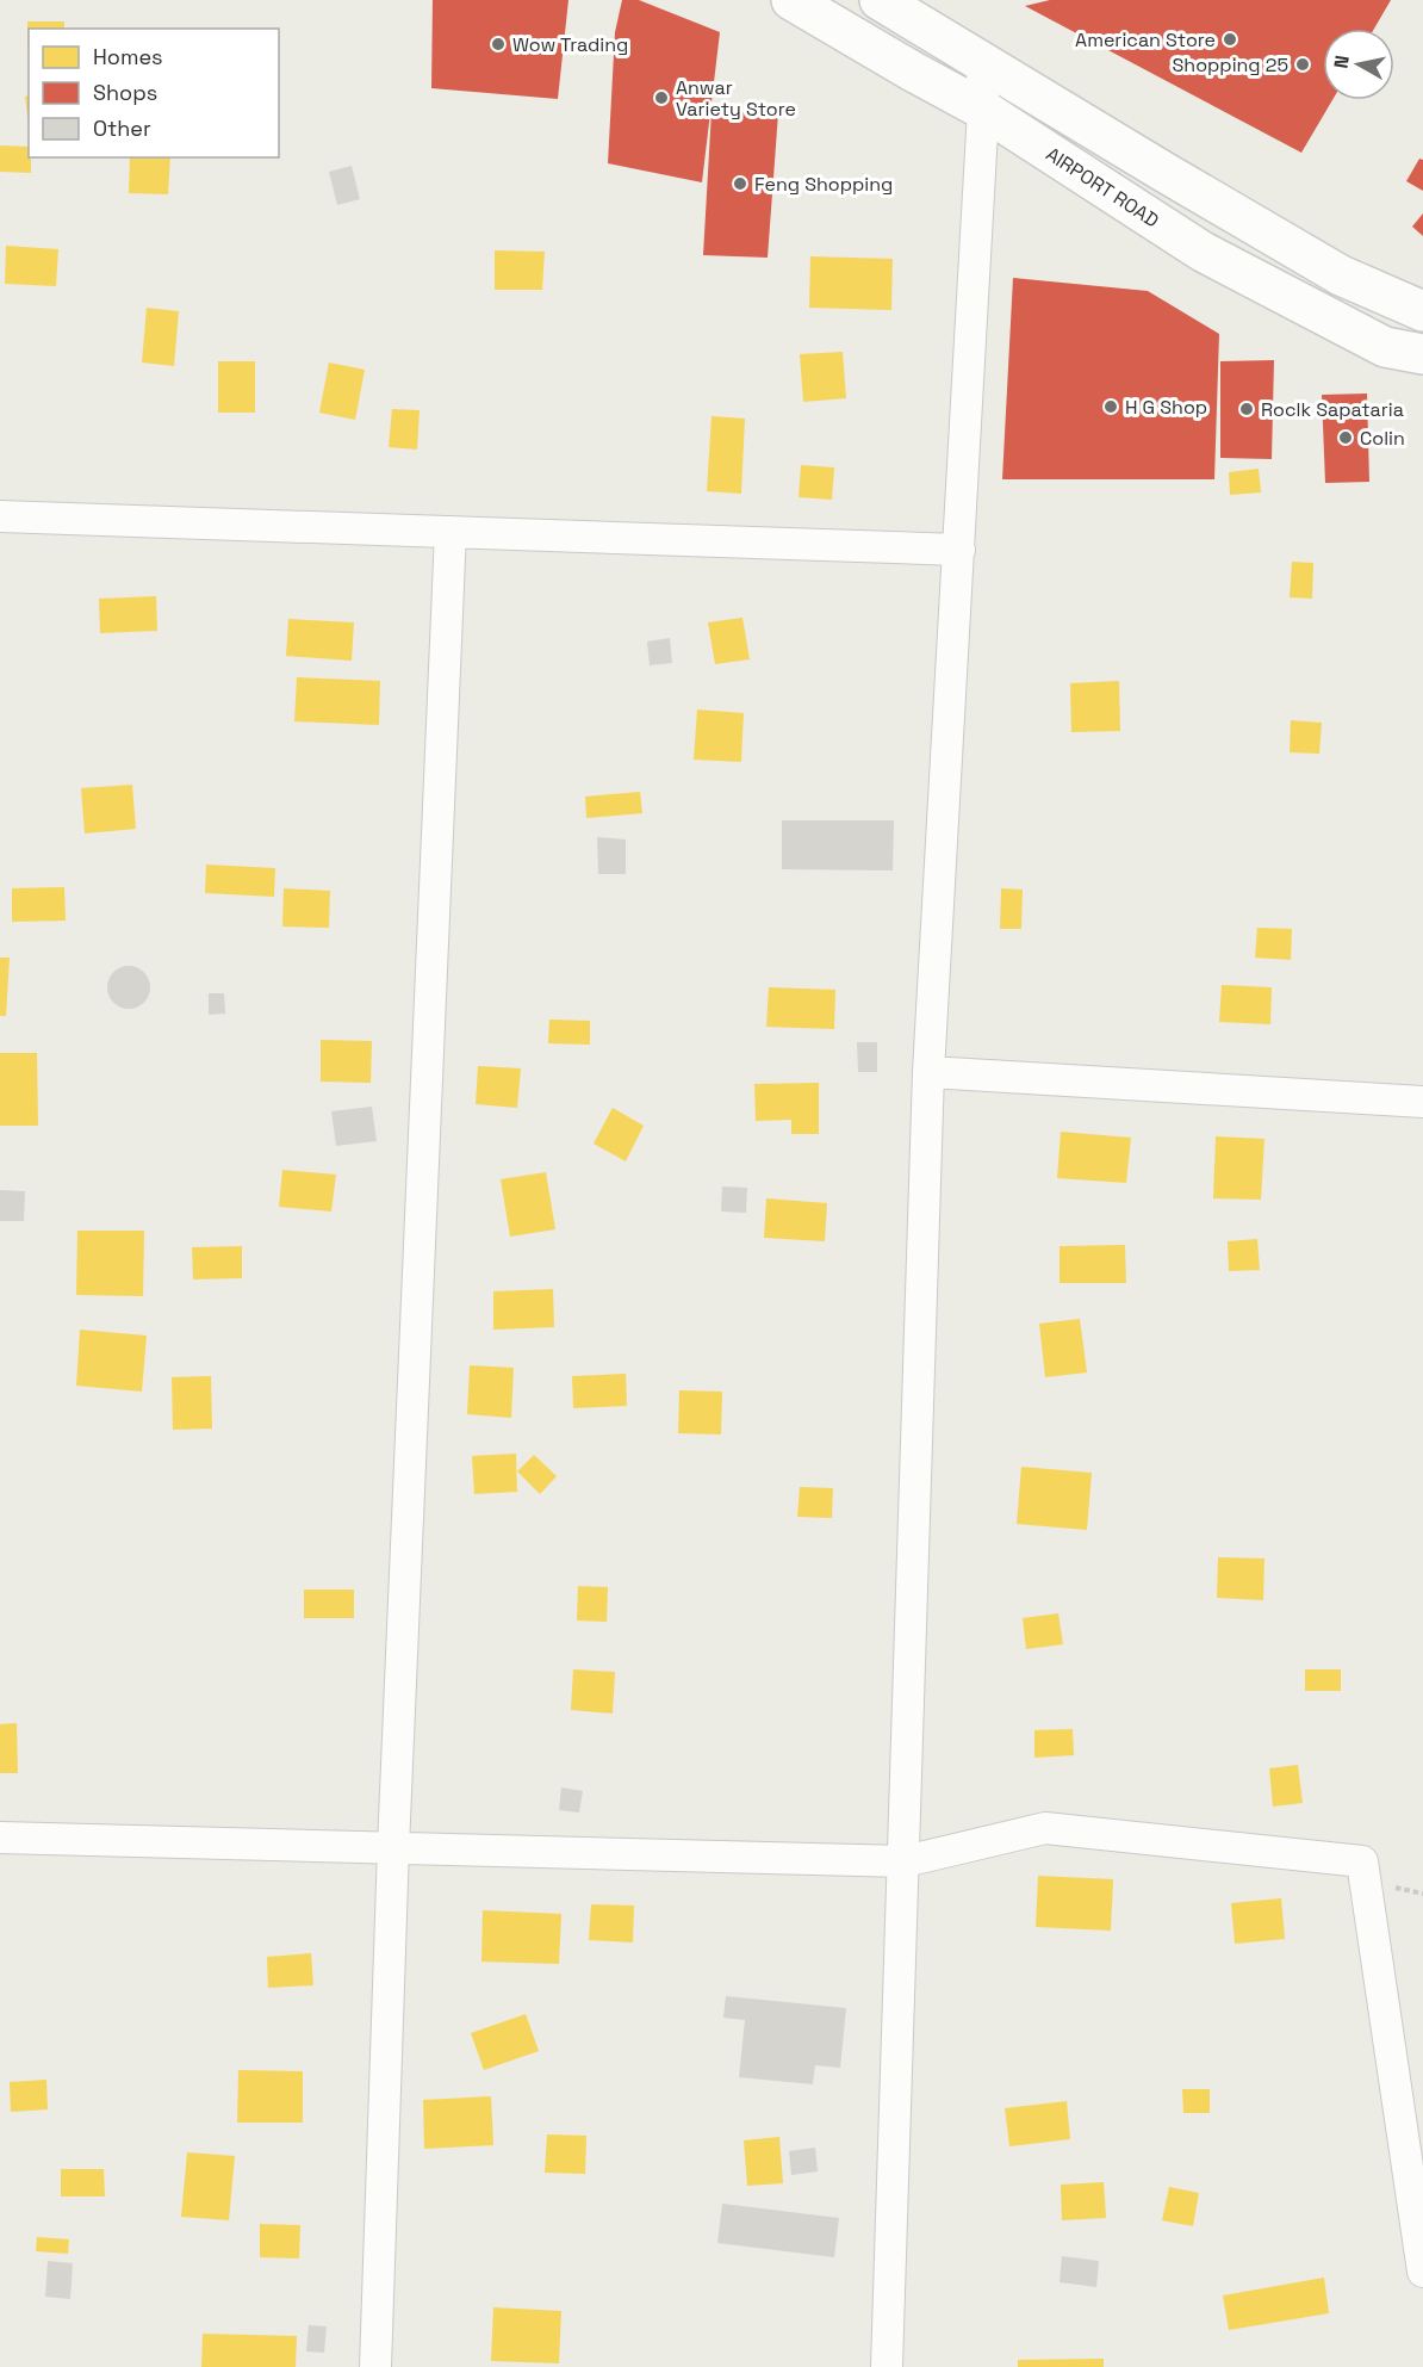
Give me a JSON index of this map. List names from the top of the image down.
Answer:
{
  "streets": {
    "street": ["AIRPORT ROAD"]
  },
  "places": [
    "American Store",
    "Wow Trading",
    "Shopping 25",
    "Anwar Variety Store",
    "Feng Shopping",
    "H G Shop",
    "Roclk Sapataria",
    "Colin"
  ],
  "legend": ["Homes", "Shops", "Other"],
  "north": "left"
}
